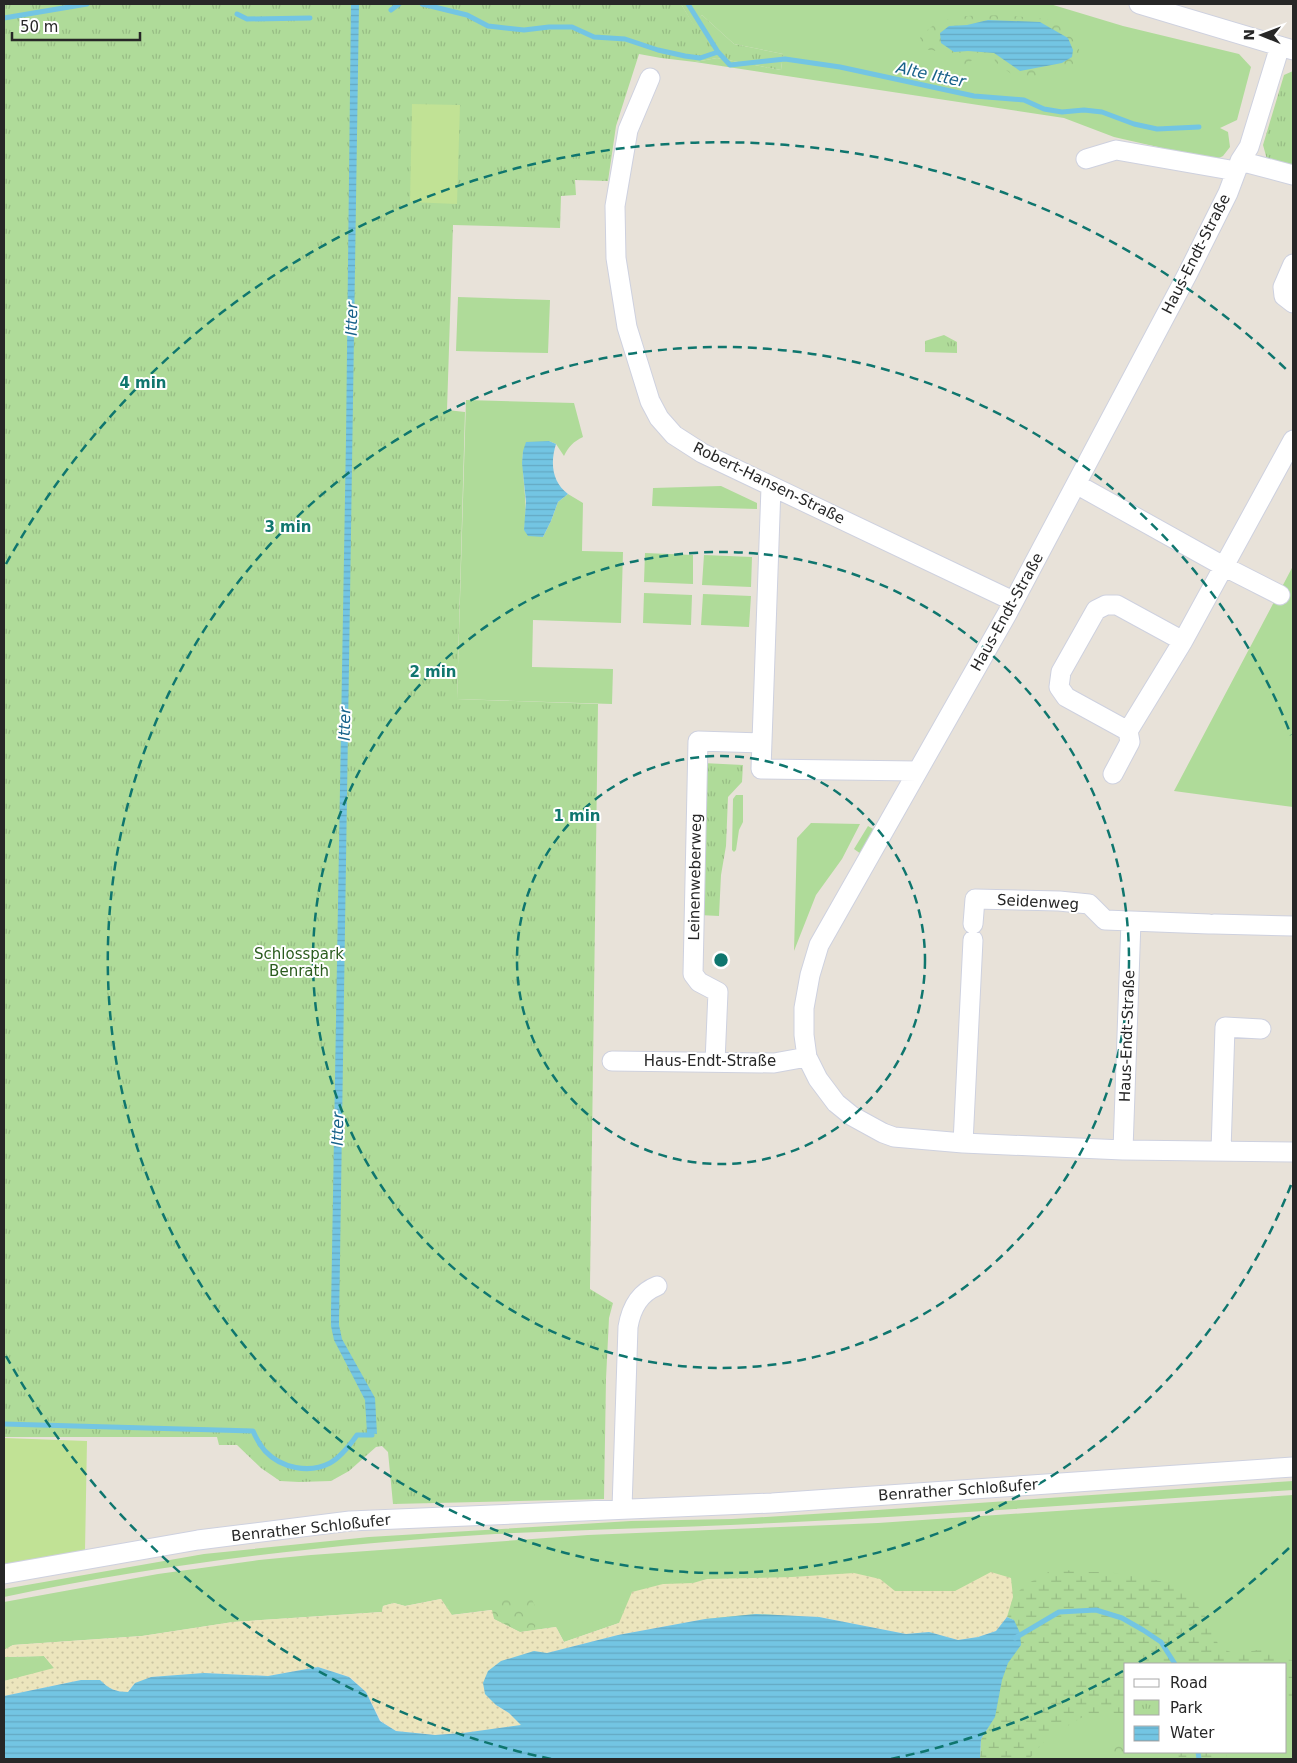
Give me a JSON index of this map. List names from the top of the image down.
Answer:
{
  "streets": {
    "street": [
      "Haus-Endt-Straße",
      "Robert-Hansen-Straße",
      "Leinenweberweg",
      "Seidenweg",
      "Benrather Schloßufer"
    ]
  },
  "crossings": [
    ["Haus-Endt-Straße", "Robert-Hansen-Straße"],
    ["Haus-Endt-Straße", "Leinenweberweg"],
    ["Haus-Endt-Straße", "Seidenweg"]
  ],
  "water": ["Alte Itter", "Itter"],
  "parks": ["Schlosspark Benrath"],
  "legend": ["Road", "Park", "Water"],
  "scale_bar": "50 m",
  "north": "left",
  "rings": [
    "4 min",
    "3 min",
    "2 min",
    "1 min"
  ]
}
